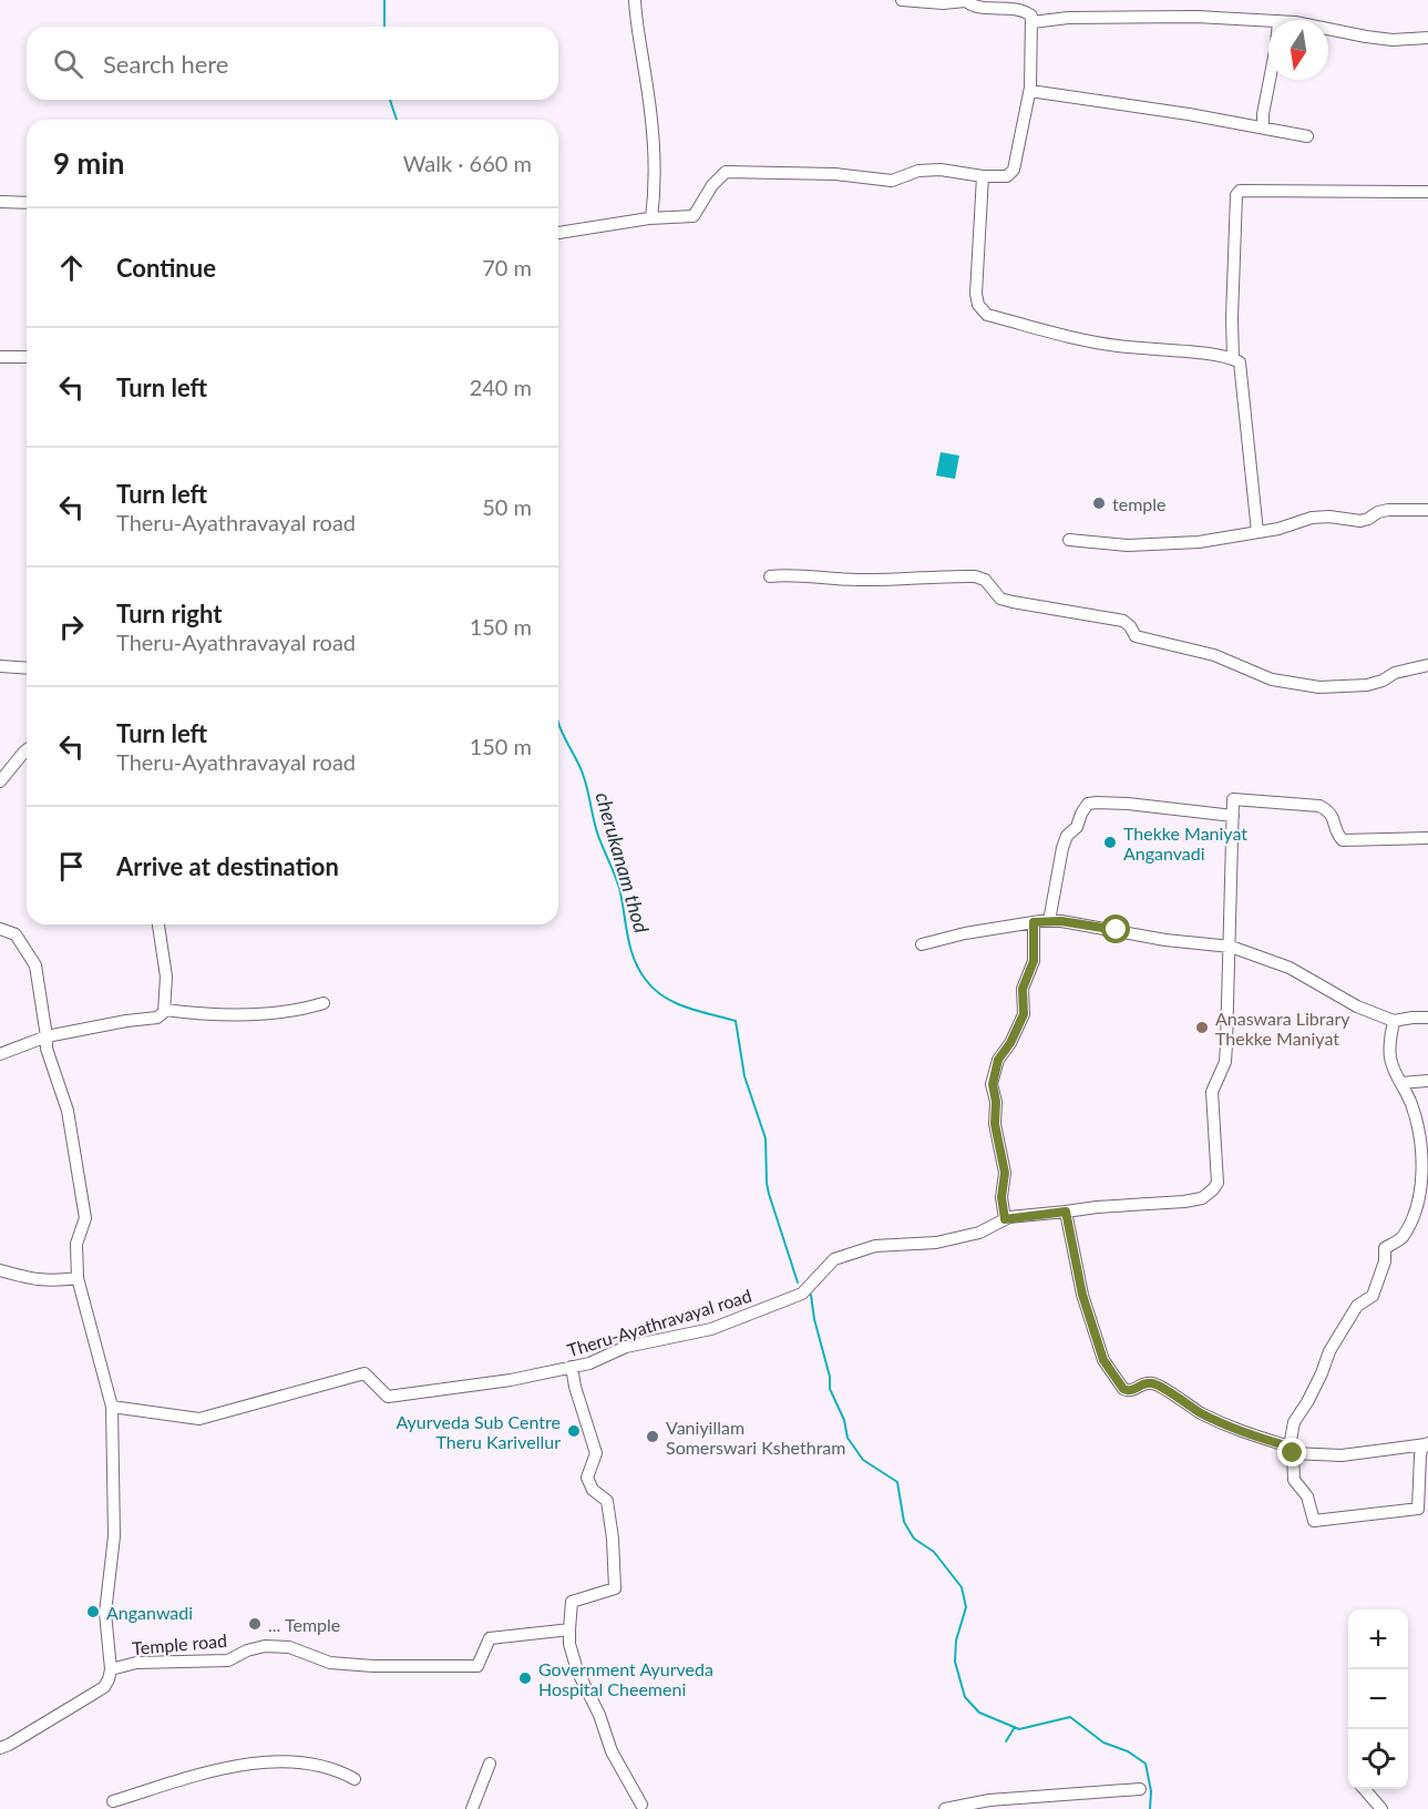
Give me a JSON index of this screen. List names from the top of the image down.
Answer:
{
  "streets": {
    "street": ["Theru-Ayathravayal road", "Temple road"]
  },
  "water": ["cherukanam thod"],
  "places": [
    "temple",
    "Thekke Maniyat Anganvadi",
    "Anaswara Library Thekke Maniyat",
    "Ayurveda Sub Centre Theru Karivellur",
    "Vaniyillam Somerswari Kshethram",
    "Anganwadi",
    "... Temple",
    "Government Ayurveda Hospital Cheemeni"
  ],
  "north": "bottom",
  "page": {
    "search": "Search here",
    "heading": ["9 min", "Walk · 660 m"],
    "list": [
      ["Continue", "70 m"],
      ["Turn left", "240 m"],
      ["Turn left", "Theru-Ayathravayal road", "50 m"],
      ["Turn right", "Theru-Ayathravayal road", "150 m"],
      ["Turn left", "Theru-Ayathravayal road", "150 m"],
      "Arrive at destination"
    ],
    "map_buttons": ["+", "−"]
  }
}
